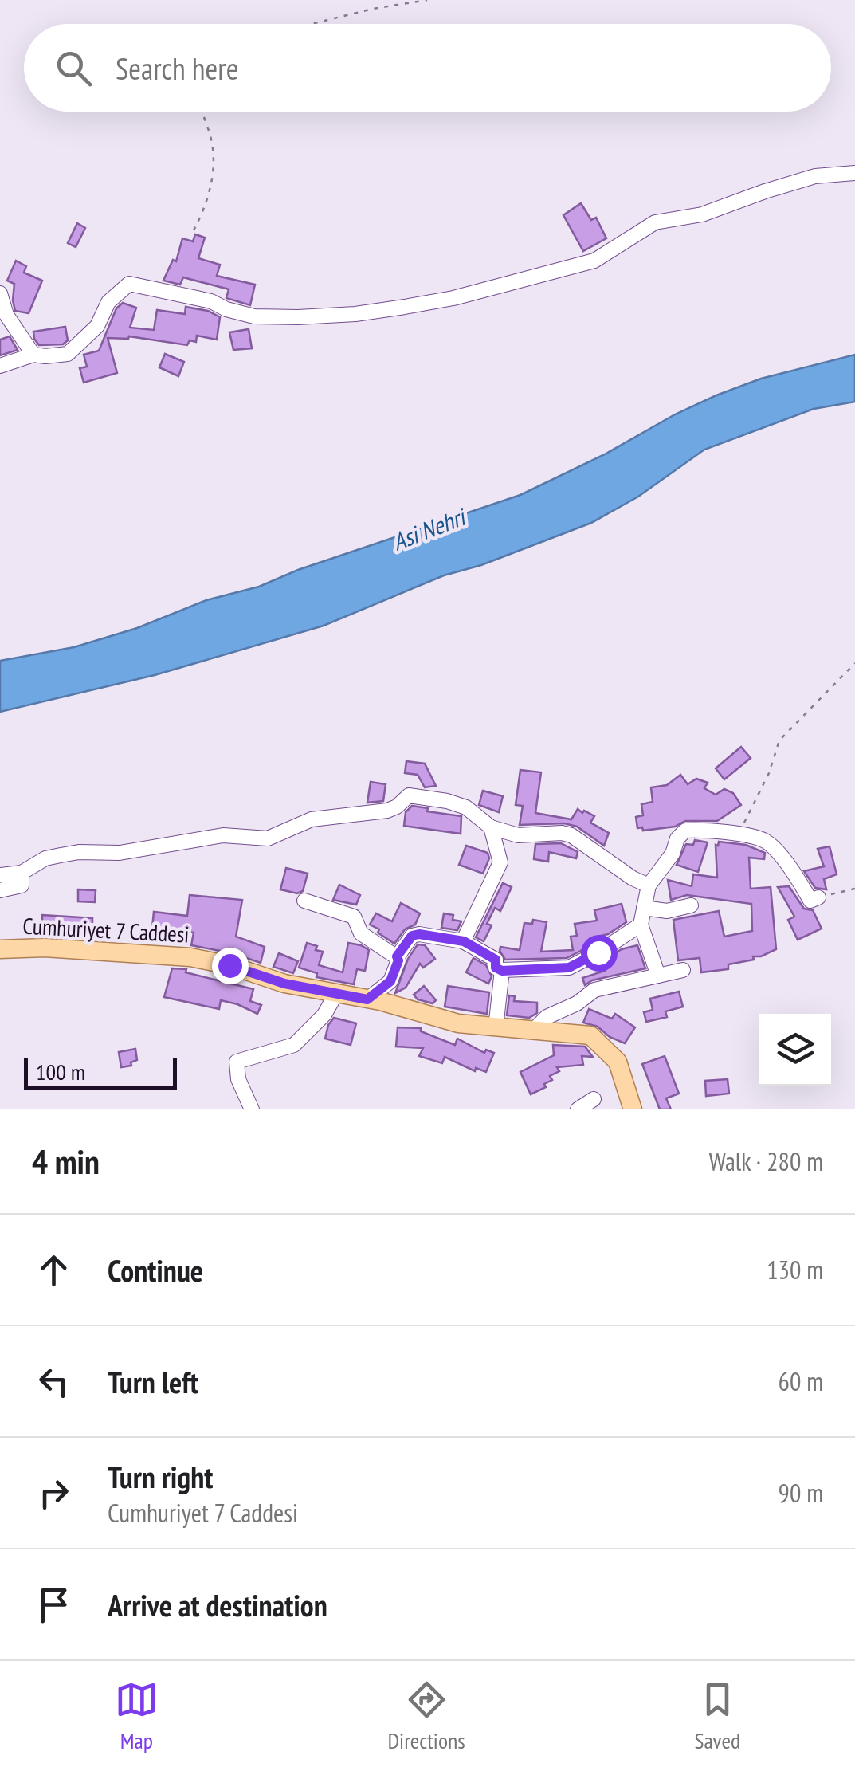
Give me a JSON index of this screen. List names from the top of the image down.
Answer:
{
  "streets": {
    "main road": ["Cumhuriyet 7 Caddesi"]
  },
  "water": ["Asi Nehri"],
  "scale_bar": "100 m",
  "page": {
    "search": "Search here",
    "scale": "100 m",
    "heading": ["4 min", "Walk · 280 m"],
    "list": [
      ["Continue", "130 m"],
      ["Turn left", "60 m"],
      ["Turn right", "Cumhuriyet 7 Caddesi", "90 m"],
      "Arrive at destination"
    ],
    "nav": ["Map", "Directions", "Saved"]
  }
}
